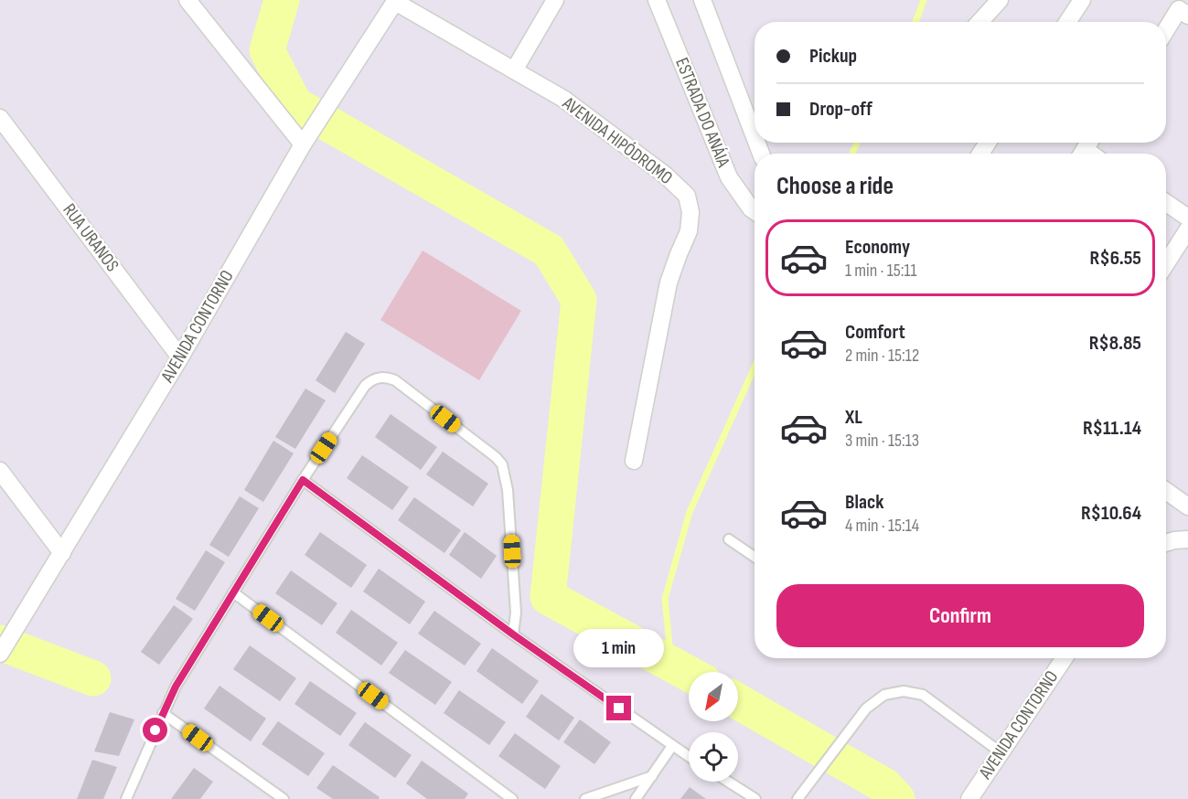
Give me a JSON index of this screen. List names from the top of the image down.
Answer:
{
  "streets": {
    "street": [
      "ESTRADA DO ANÁIA",
      "AVENIDA HIPÓDROMO",
      "RUA URANOS",
      "AVENIDA CONTORNO"
    ]
  },
  "crossings": [
    ["AVENIDA HIPÓDROMO", "AVENIDA CONTORNO"],
    ["RUA URANOS", "AVENIDA CONTORNO"]
  ],
  "north": "bottom left",
  "page": {
    "banner": ["Pickup", "Drop-off"],
    "heading": "Choose a ride",
    "list": [
      {
        "name": "Economy",
        "note": "1 min · 15:11",
        "value": "R$6.55"
      },
      {
        "name": "Comfort",
        "note": "2 min · 15:12",
        "value": "R$8.85"
      },
      {
        "name": "XL",
        "note": "3 min · 15:13",
        "value": "R$11.14"
      },
      {
        "name": "Black",
        "note": "4 min · 15:14",
        "value": "R$10.64"
      }
    ],
    "buttons": "Confirm",
    "bubble": "1 min"
  }
}
